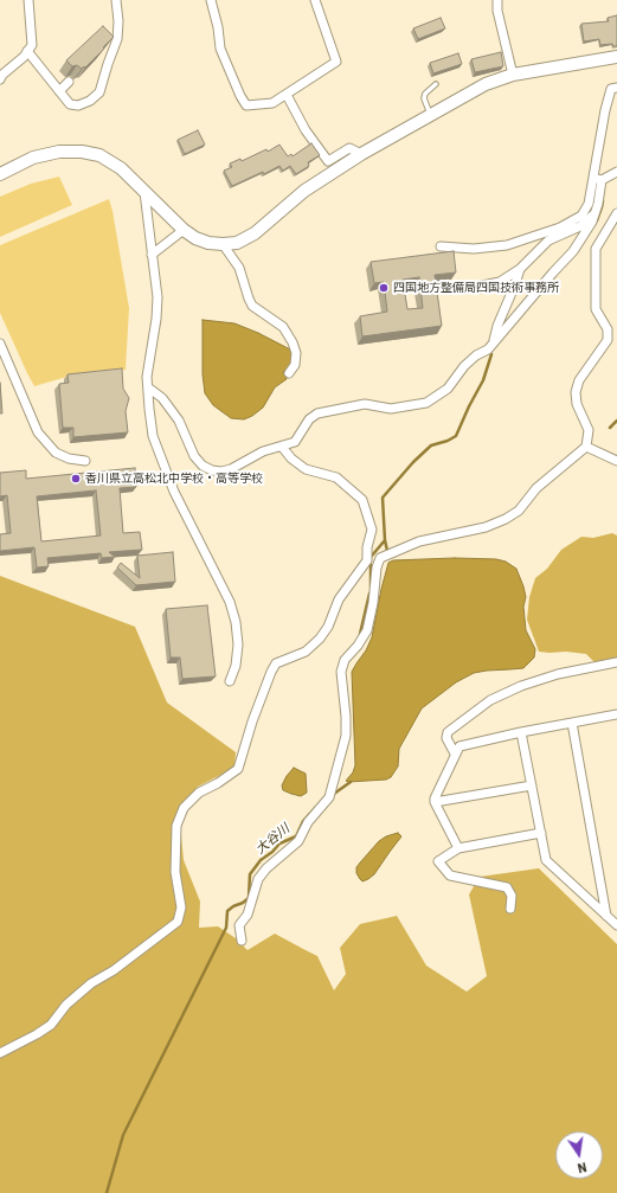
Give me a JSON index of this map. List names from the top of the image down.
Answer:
{
  "water": ["大谷川"],
  "places": ["四国地方整備局四国技術事務所", "香川県立高松北中学校・高等学校"],
  "north": "bottom"
}
